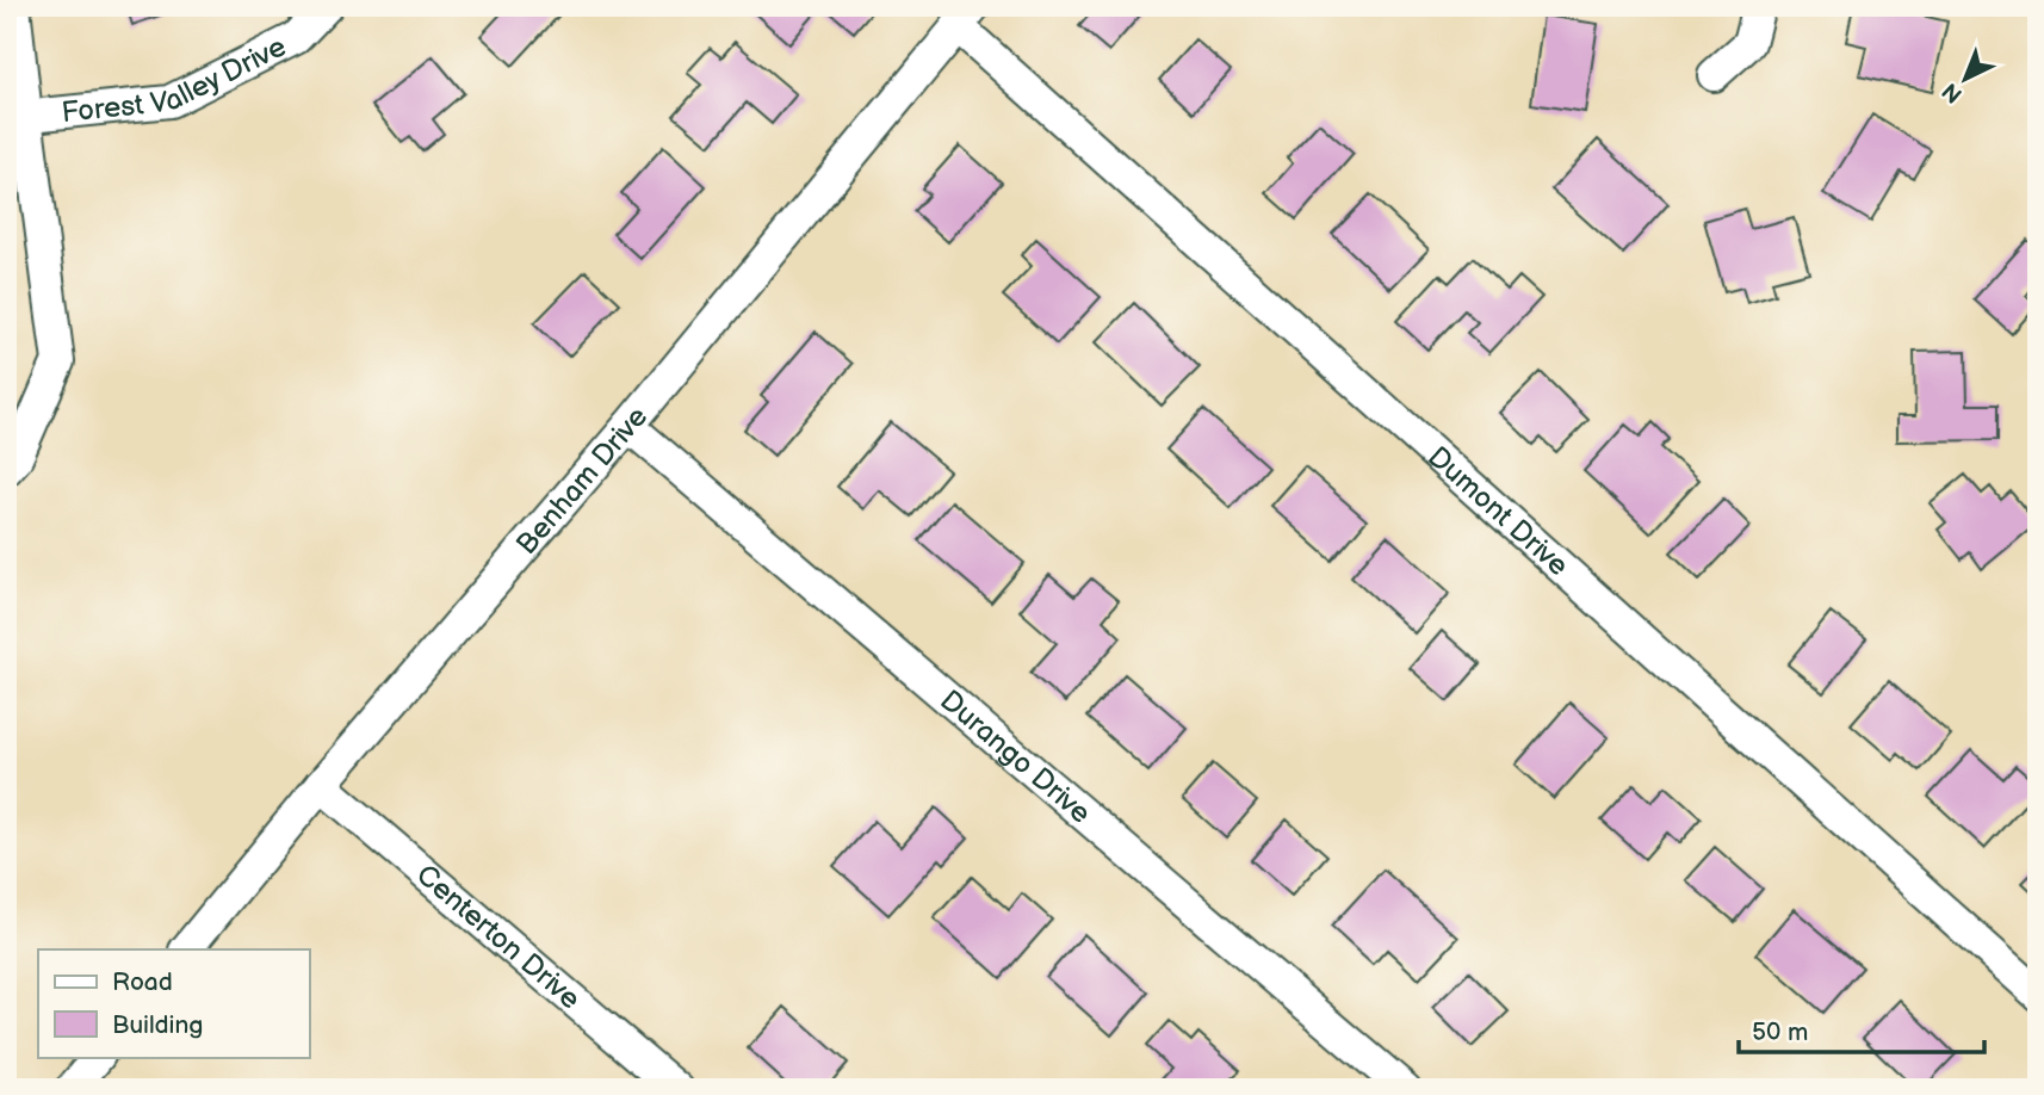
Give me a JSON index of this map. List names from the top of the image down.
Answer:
{
  "streets": {
    "street": [
      "Forest Valley Drive",
      "Benham Drive",
      "Dumont Drive",
      "Durango Drive",
      "Centerton Drive"
    ]
  },
  "crossings": [
    ["Benham Drive", "Dumont Drive"],
    ["Benham Drive", "Durango Drive"],
    ["Benham Drive", "Centerton Drive"]
  ],
  "legend": ["Road", "Building"],
  "scale_bar": "50 m",
  "north": "bottom left"
}
